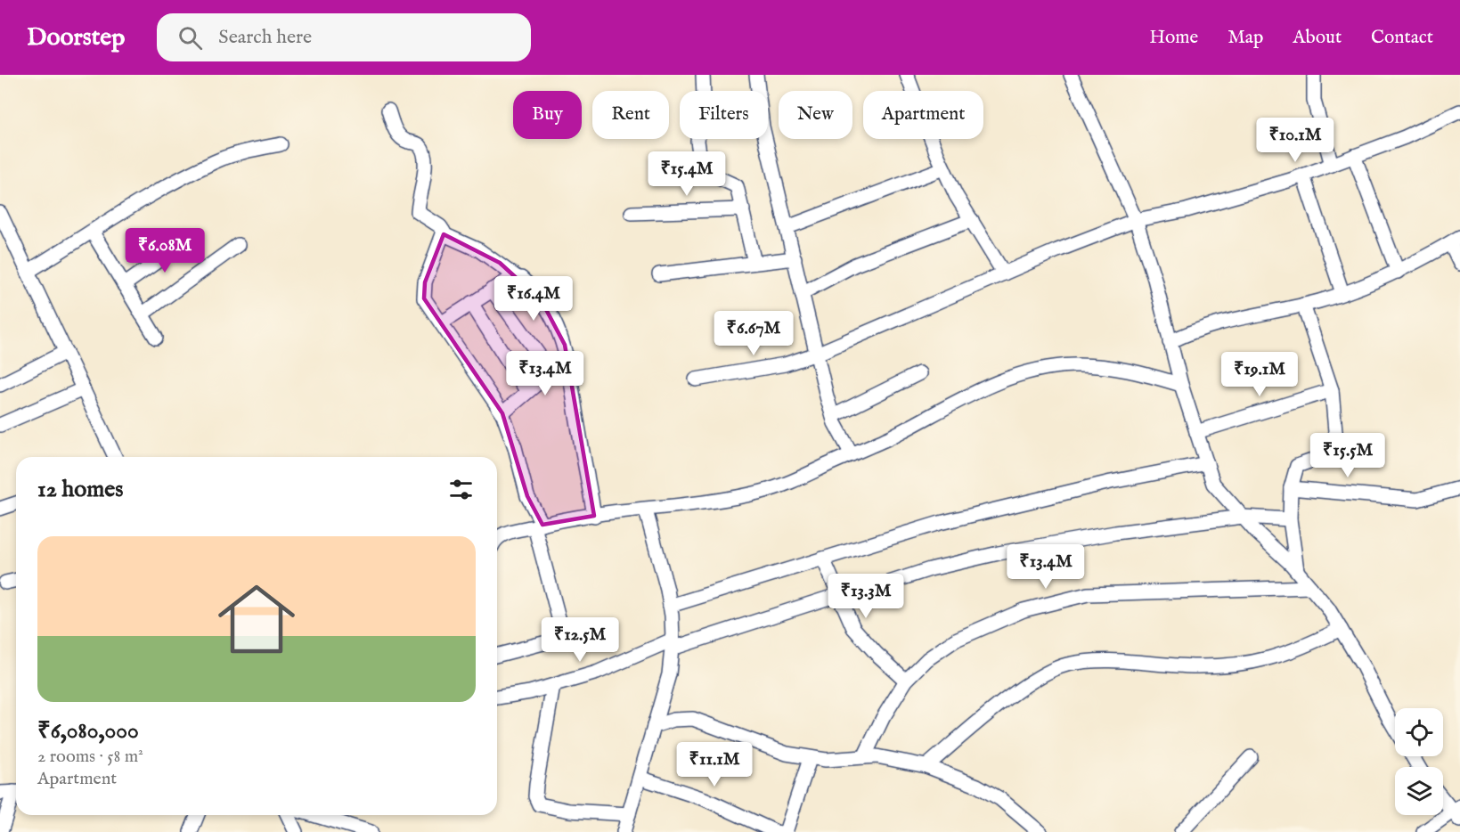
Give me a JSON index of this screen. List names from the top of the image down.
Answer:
{
  "page": {
    "header": "Doorstep",
    "search": "Search here",
    "nav": [
      "Home",
      "Map",
      "About",
      "Contact"
    ],
    "chip": [
      "Buy",
      "Rent",
      "Filters",
      "New",
      "Apartment"
    ],
    "price": [
      "₹10.1M",
      "₹15.4M",
      "₹6.08M",
      "₹16.4M",
      "₹6.67M",
      "₹13.4M",
      "₹19.1M",
      "₹15.5M",
      "₹13.4M",
      "₹13.3M",
      "₹12.5M",
      "₹11.1M"
    ],
    "heading": "12 homes",
    "list": [
      {
        "name": "₹6,080,000",
        "note": "2 rooms · 58 m² · Apartment"
      }
    ]
  }
}
